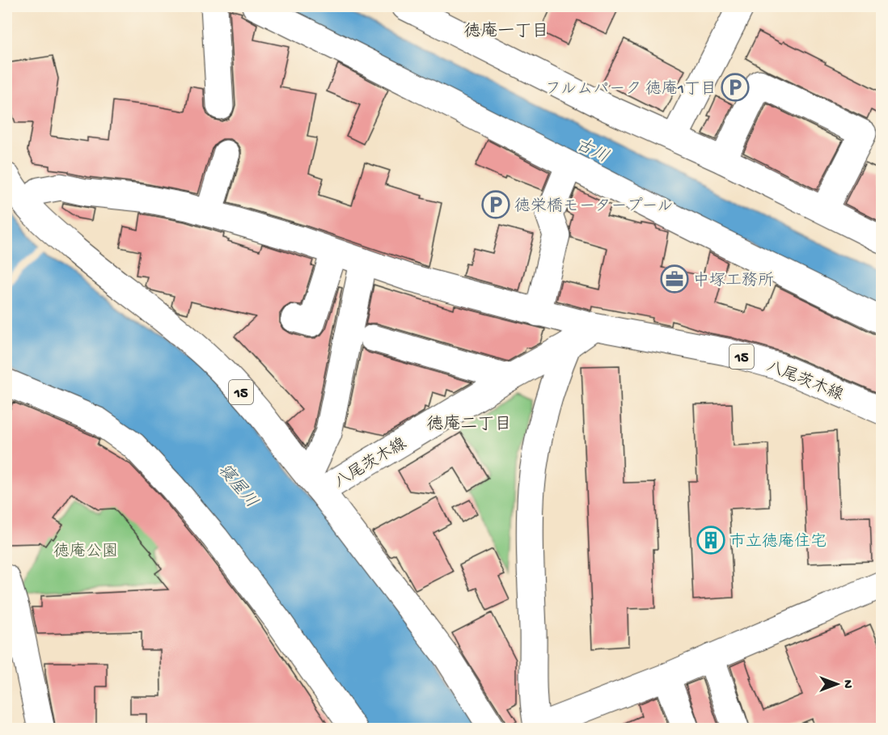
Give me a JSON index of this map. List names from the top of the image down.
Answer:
{
  "streets": {
    "street": ["15", "八尾茨木線"]
  },
  "districts": ["徳庵一丁目", "徳庵二丁目"],
  "water": ["古川", "寝屋川"],
  "parks": ["徳庵公園"],
  "places": {
    "parking": ["フルムパーク 徳庵1丁目", "徳栄橋モータープール"],
    "office": ["中塚工務所"],
    "building": ["市立徳庵住宅"]
  },
  "north": "right"
}
